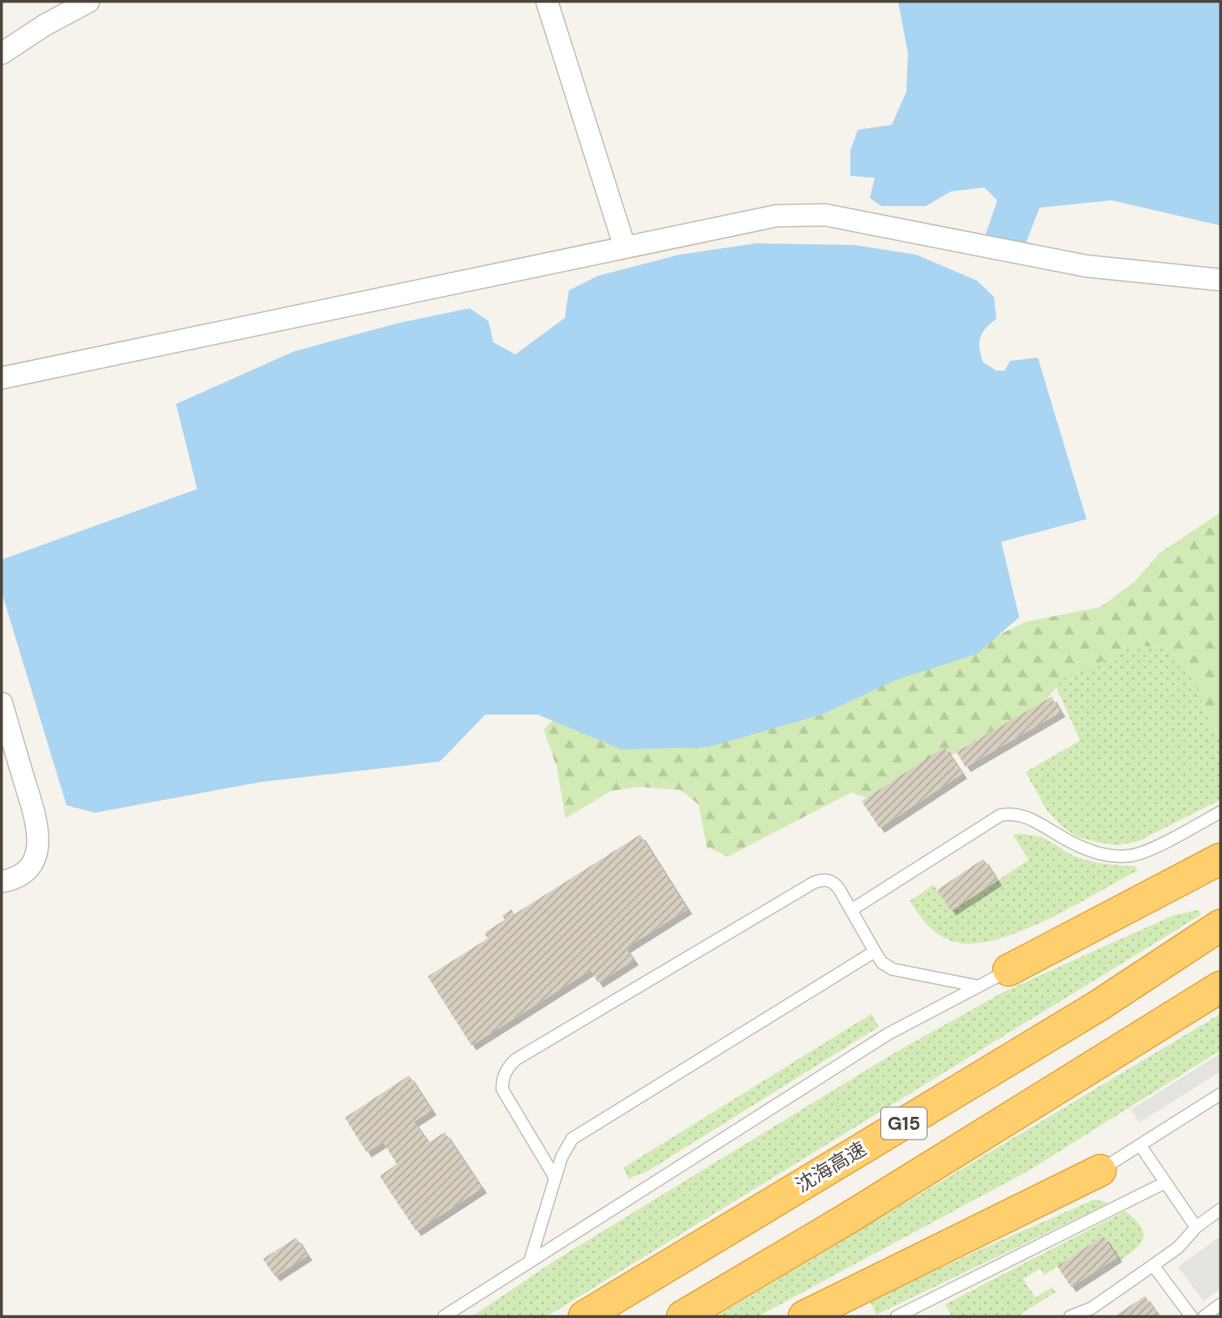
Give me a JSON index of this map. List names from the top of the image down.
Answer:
{
  "streets": {
    "highway": ["G15", "沈海高速"]
  }
}
